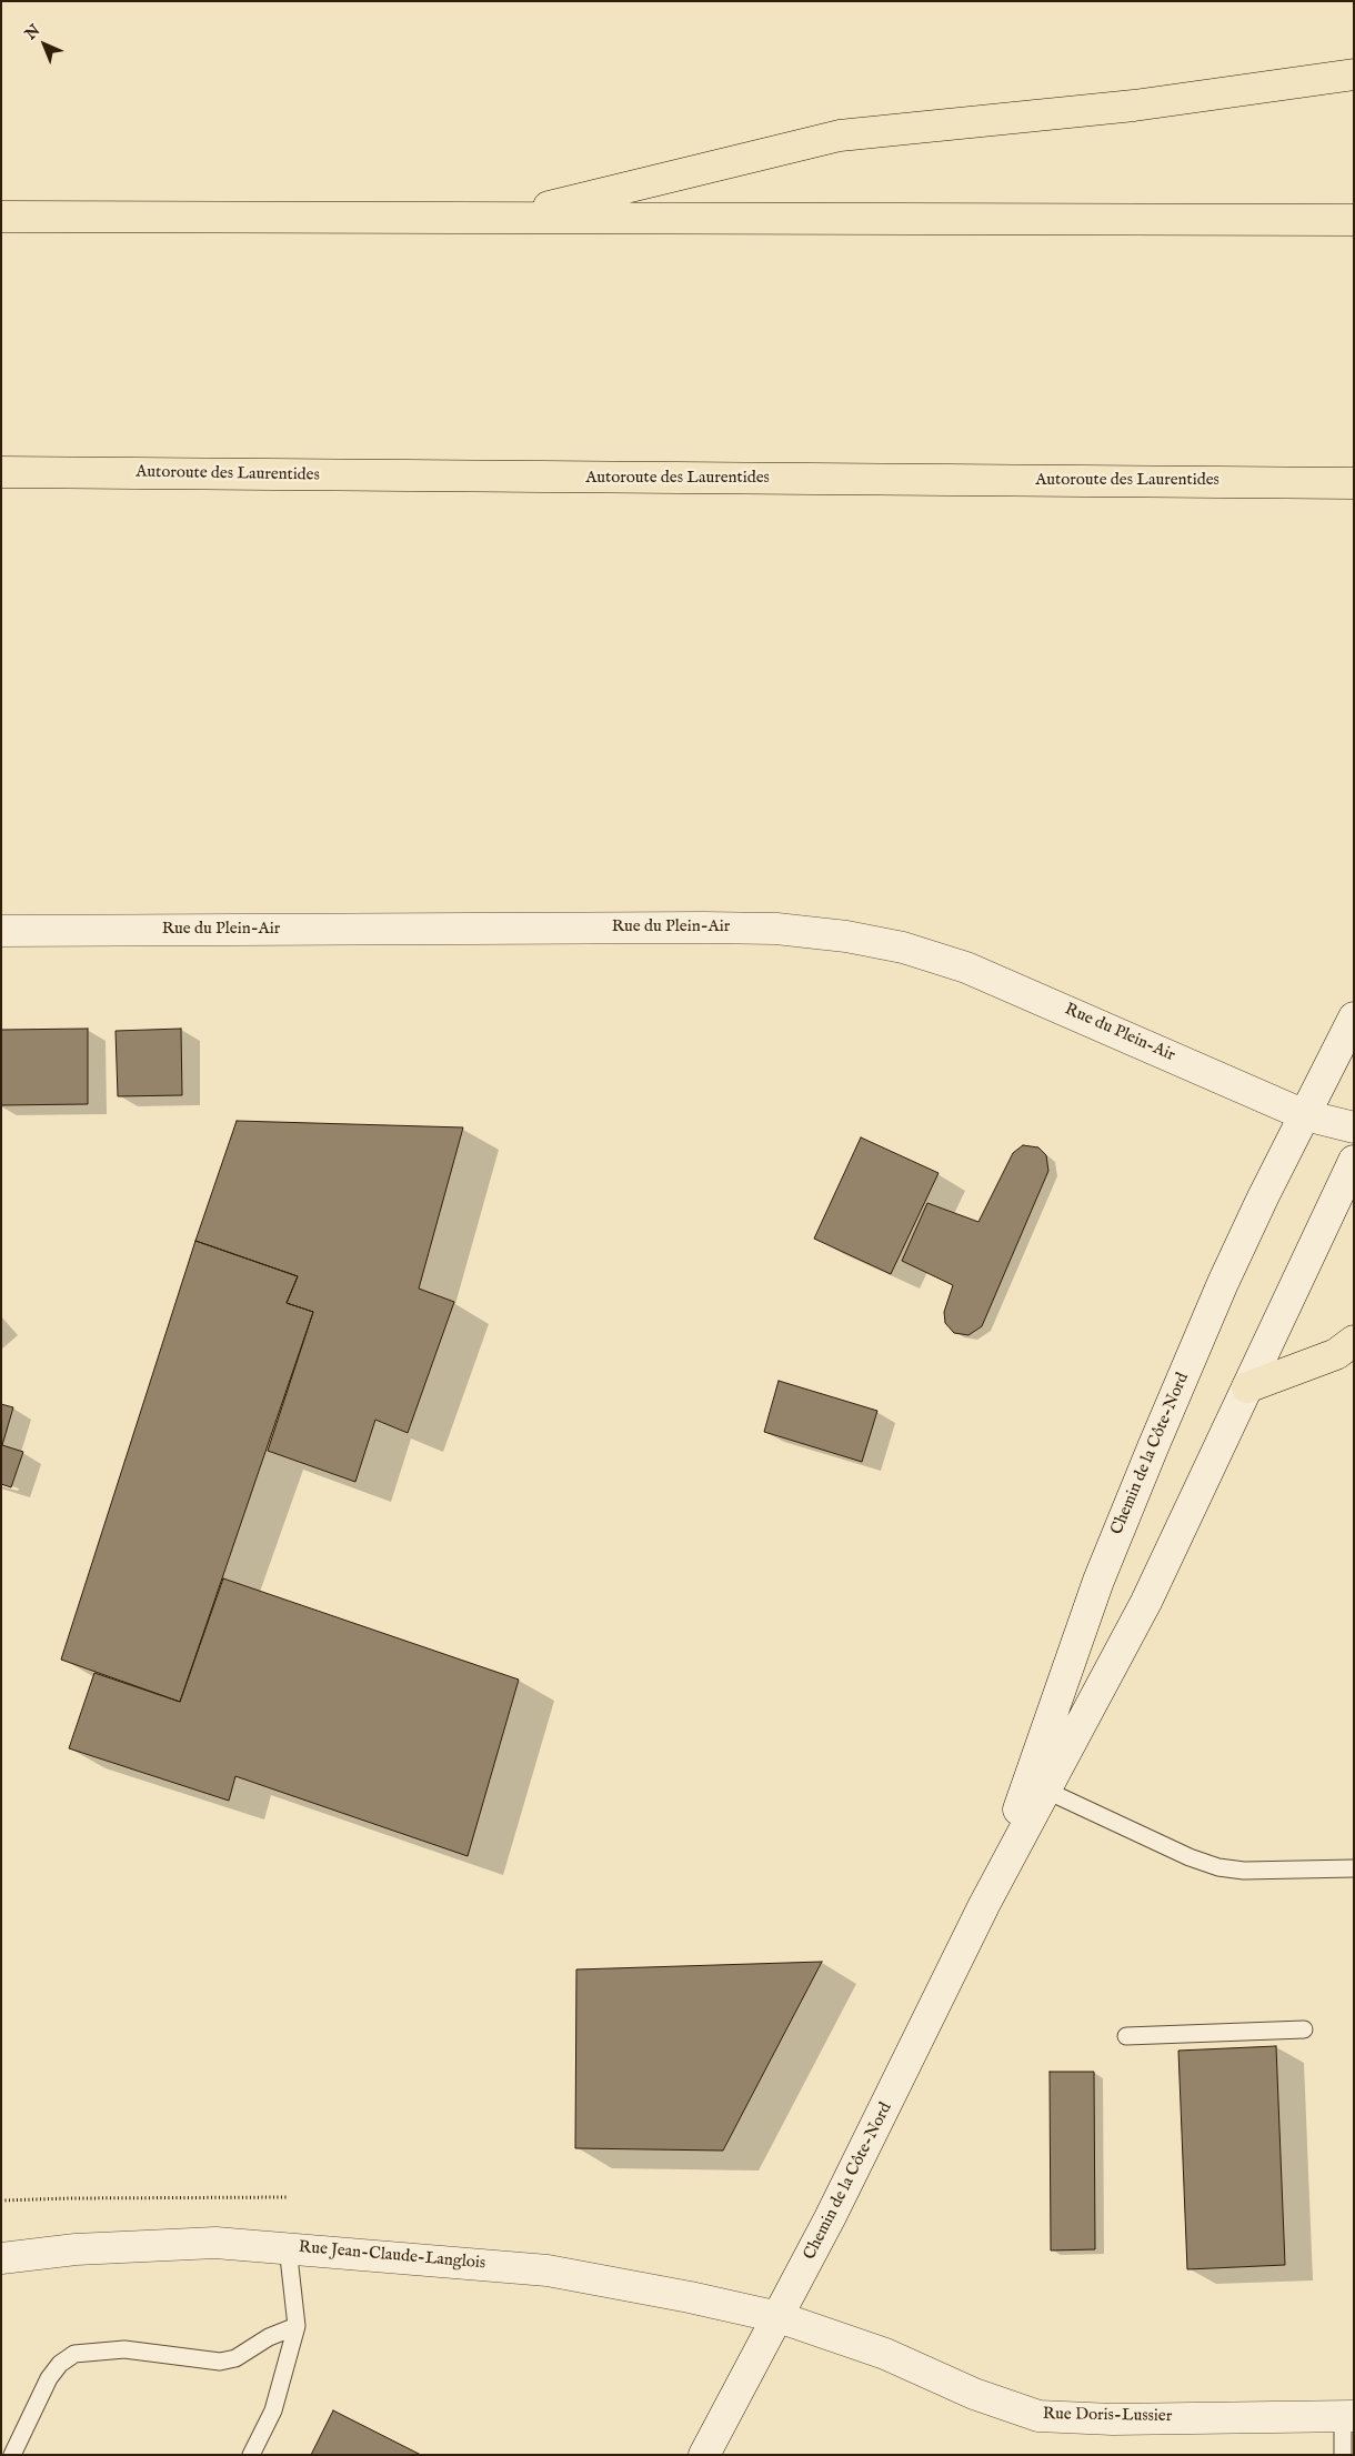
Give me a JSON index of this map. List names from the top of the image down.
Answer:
{
  "streets": {
    "highway": ["Autoroute des Laurentides"],
    "street": [
      "Rue du Plein-Air",
      "Chemin de la Côte-Nord",
      "Rue Jean-Claude-Langlois",
      "Rue Doris-Lussier"
    ]
  },
  "crossings": [
    ["Rue du Plein-Air", "Chemin de la Côte-Nord"],
    ["Chemin de la Côte-Nord", "Rue Jean-Claude-Langlois"],
    ["Chemin de la Côte-Nord", "Rue Doris-Lussier"],
    ["Rue Jean-Claude-Langlois", "Rue Doris-Lussier"]
  ],
  "north": "top left"
}
